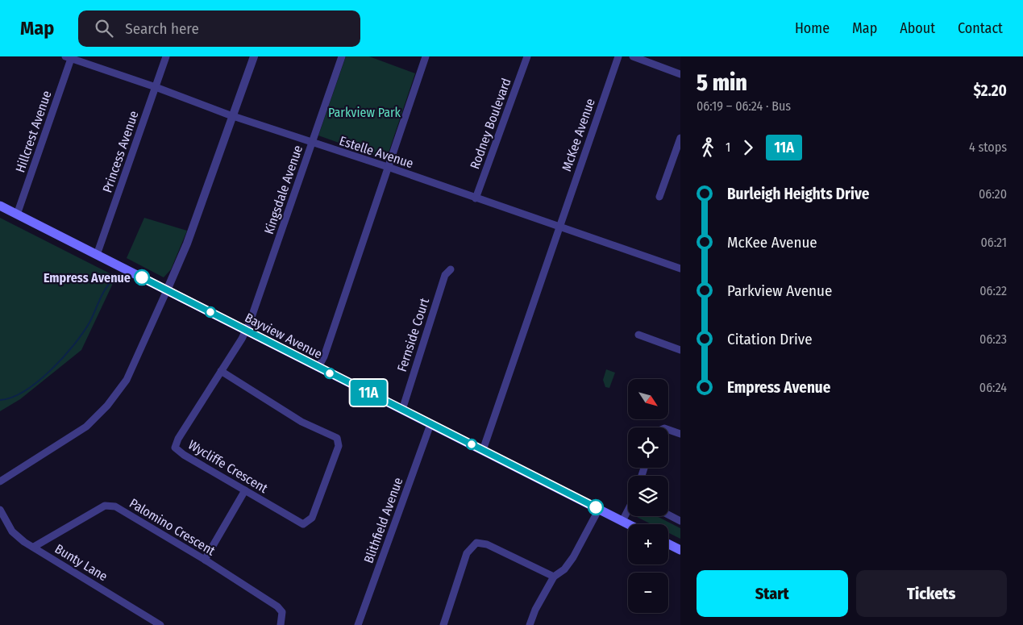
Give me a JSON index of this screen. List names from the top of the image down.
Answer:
{
  "streets": {
    "main road": ["Bayview Avenue"],
    "street": [
      "Rodney Boulevard",
      "Hillcrest Avenue",
      "McKee Avenue",
      "Princess Avenue",
      "Estelle Avenue",
      "Kingsdale Avenue",
      "Fernside Court",
      "Wycliffe Crescent",
      "Blithfield Avenue",
      "Palomino Crescent",
      "Bunty Lane"
    ]
  },
  "crossings": [
    ["Rodney Boulevard", "Estelle Avenue"],
    ["Hillcrest Avenue", "Estelle Avenue"],
    ["Hillcrest Avenue", "Bayview Avenue"],
    ["McKee Avenue", "Estelle Avenue"],
    ["McKee Avenue", "Bayview Avenue"],
    ["Princess Avenue", "Estelle Avenue"],
    ["Princess Avenue", "Bayview Avenue"],
    ["Estelle Avenue", "Kingsdale Avenue"],
    ["Kingsdale Avenue", "Bayview Avenue"],
    ["Kingsdale Avenue", "Wycliffe Crescent"],
    ["Fernside Court", "Bayview Avenue"],
    ["Bayview Avenue", "Wycliffe Crescent"],
    ["Bayview Avenue", "Blithfield Avenue"],
    ["Palomino Crescent", "Bunty Lane"]
  ],
  "parks": ["Parkview Park"],
  "places": ["Empress Avenue"],
  "lines": ["bus line 11A"],
  "north": "bottom right",
  "page": {
    "header": "Map",
    "search": "Search here",
    "nav": [
      "Home",
      "Map",
      "About",
      "Contact"
    ],
    "on_map": "11A",
    "heading": ["5 min", "06:19 – 06:24 · Bus", "$2.20"],
    "legs": ["1", "11A", "4 stops"],
    "list": [
      {
        "name": "Burleigh Heights Drive",
        "value": "06:20"
      },
      {
        "name": "McKee Avenue",
        "value": "06:21"
      },
      {
        "name": "Parkview Avenue",
        "value": "06:22"
      },
      {
        "name": "Citation Drive",
        "value": "06:23"
      },
      {
        "name": "Empress Avenue",
        "value": "06:24"
      }
    ],
    "map_buttons": ["+", "−"],
    "buttons": ["Start", "Tickets"]
  }
}
